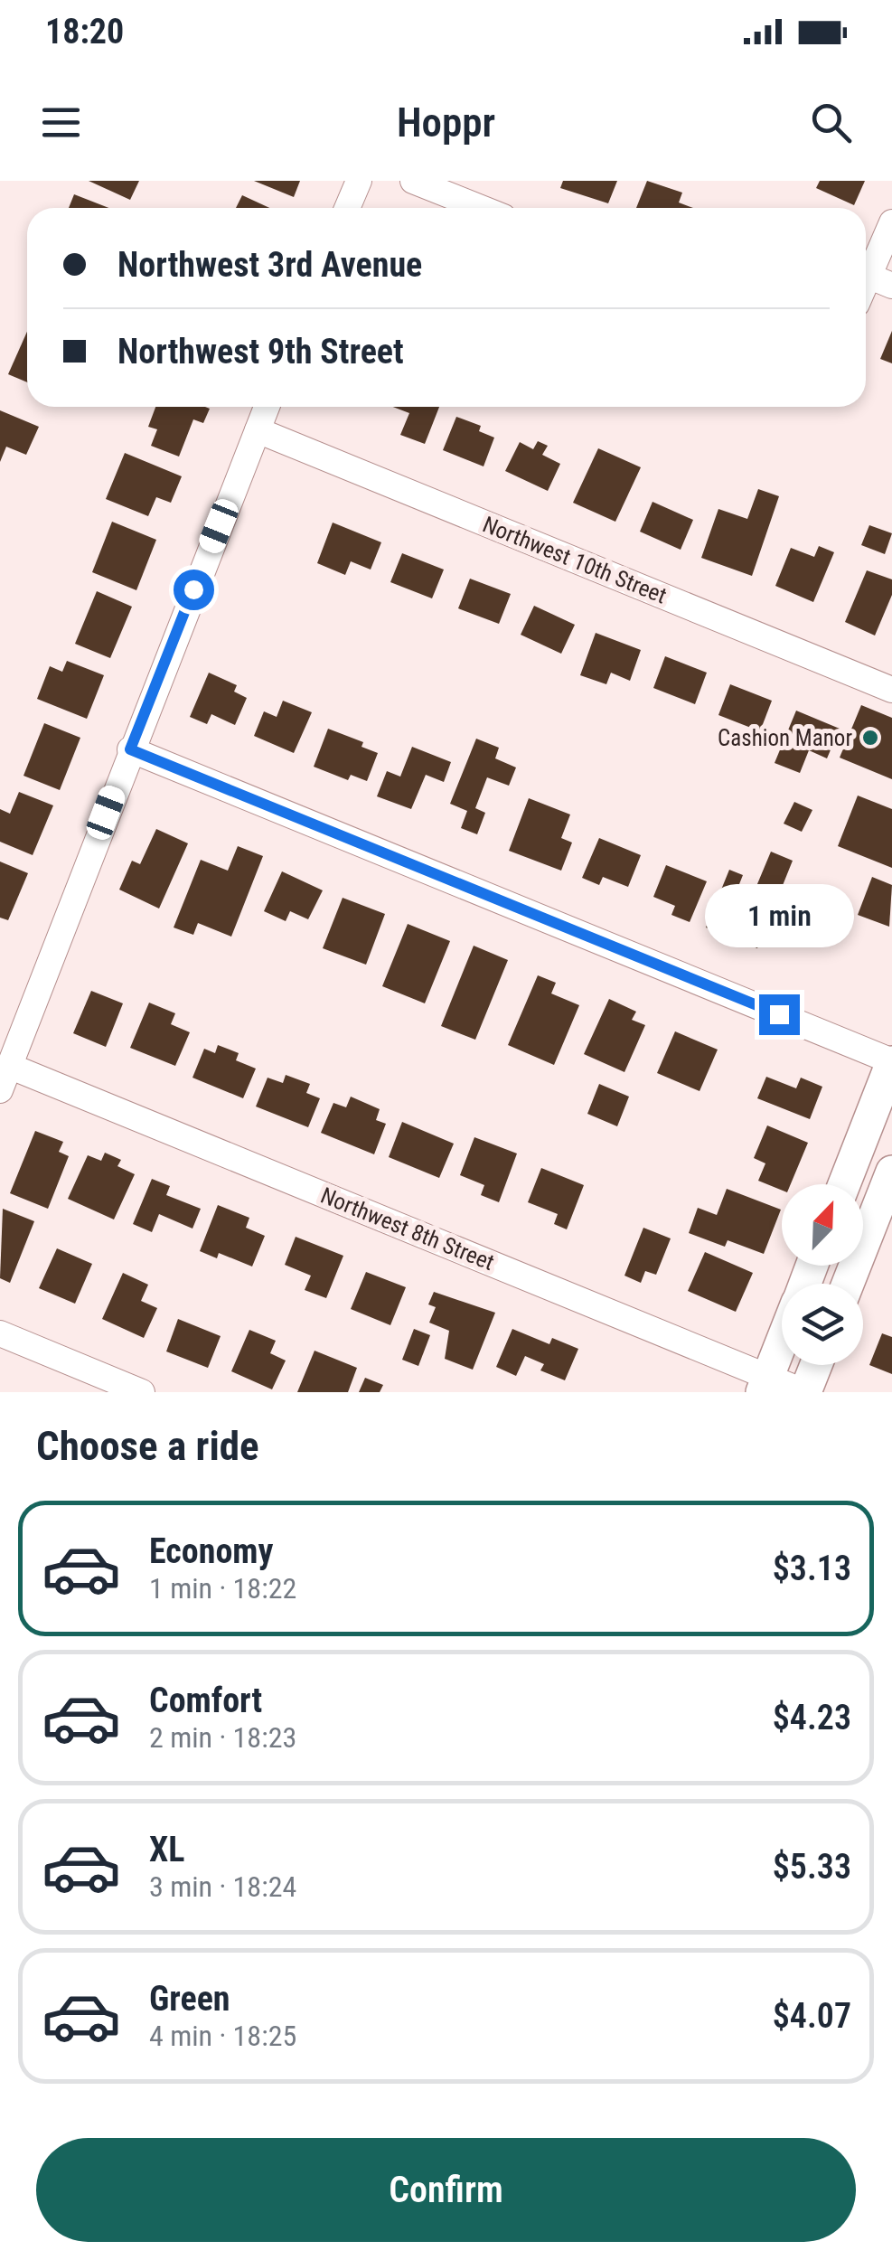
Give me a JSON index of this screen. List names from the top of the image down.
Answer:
{
  "streets": {
    "street": ["Northwest 10th Street", "Northwest 8th Street"]
  },
  "places": ["Cashion Manor"],
  "north": "top right",
  "page": {
    "status": "18:20",
    "header": "Hoppr",
    "banner": ["Northwest 3rd Avenue", "Northwest 9th Street"],
    "bubble": "1 min",
    "heading": "Choose a ride",
    "list": [
      {
        "name": "Economy",
        "note": "1 min · 18:22",
        "value": "$3.13"
      },
      {
        "name": "Comfort",
        "note": "2 min · 18:23",
        "value": "$4.23"
      },
      {
        "name": "XL",
        "note": "3 min · 18:24",
        "value": "$5.33"
      },
      {
        "name": "Green",
        "note": "4 min · 18:25",
        "value": "$4.07"
      }
    ],
    "buttons": "Confirm"
  }
}
